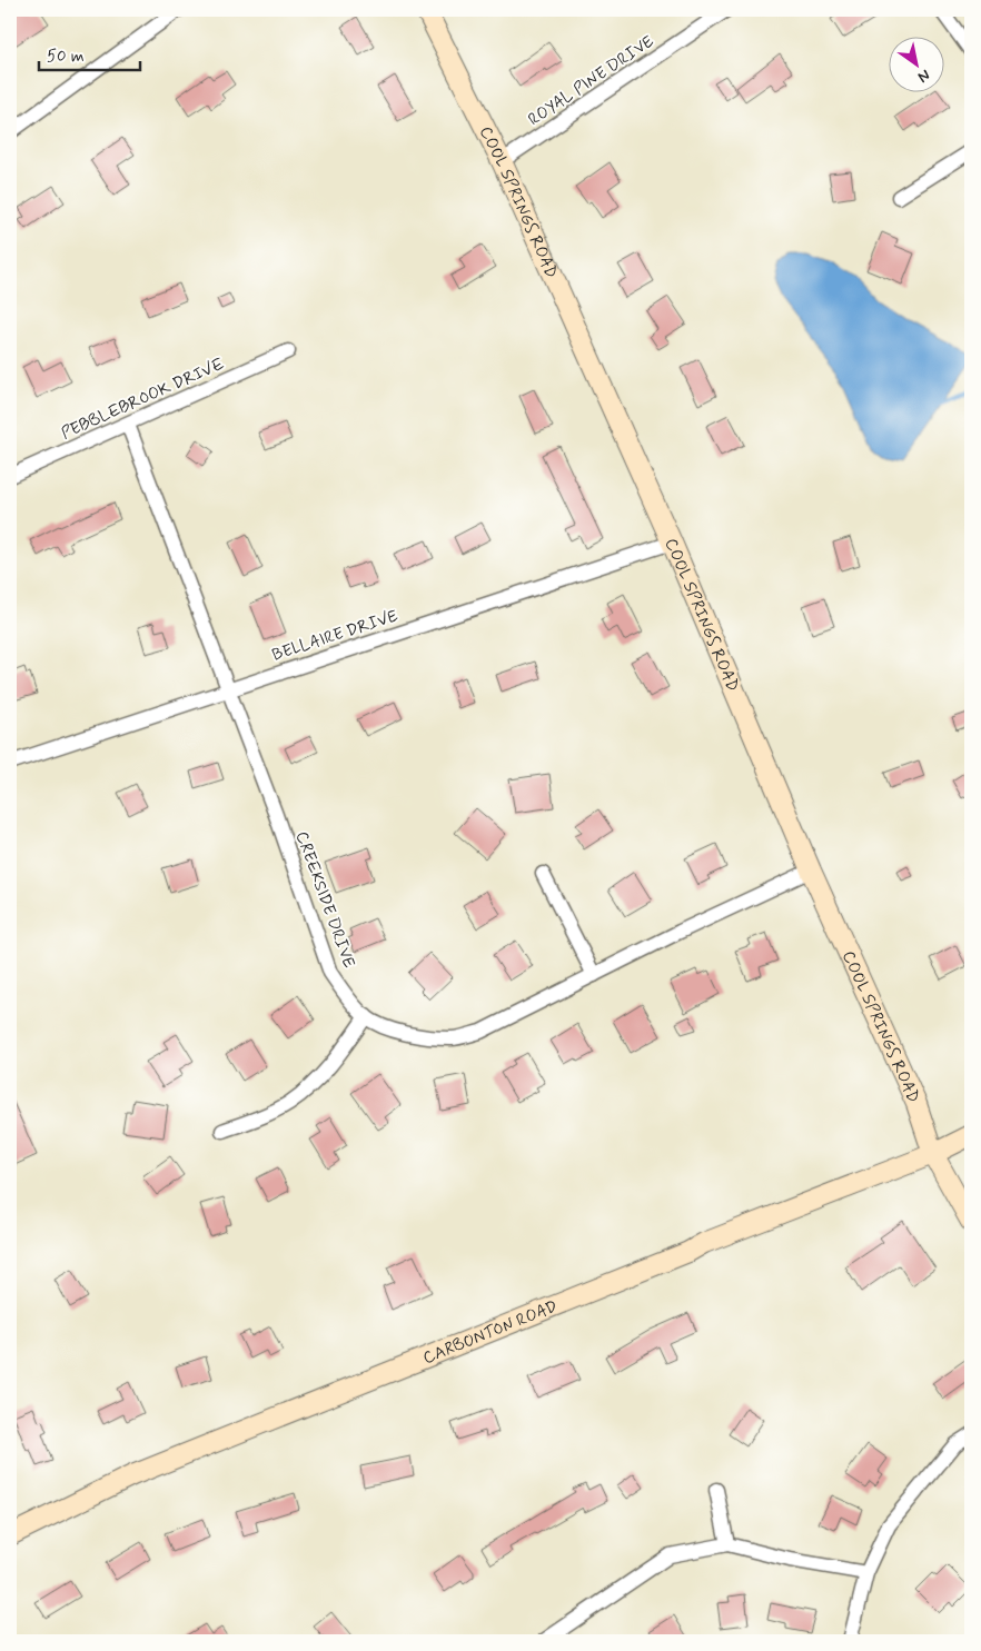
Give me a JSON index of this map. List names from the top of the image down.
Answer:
{
  "streets": {
    "street": [
      "ROYAL PINE DRIVE",
      "COOL SPRINGS ROAD",
      "PEBBLEBROOK DRIVE",
      "BELLAIRE DRIVE",
      "CREEKSIDE DRIVE",
      "CARBONTON ROAD"
    ]
  },
  "crossings": [
    ["ROYAL PINE DRIVE", "COOL SPRINGS ROAD"],
    ["COOL SPRINGS ROAD", "BELLAIRE DRIVE"],
    ["COOL SPRINGS ROAD", "CREEKSIDE DRIVE"],
    ["COOL SPRINGS ROAD", "CARBONTON ROAD"],
    ["PEBBLEBROOK DRIVE", "CREEKSIDE DRIVE"],
    ["BELLAIRE DRIVE", "CREEKSIDE DRIVE"]
  ],
  "scale_bar": "50 m",
  "north": "bottom right"
}
